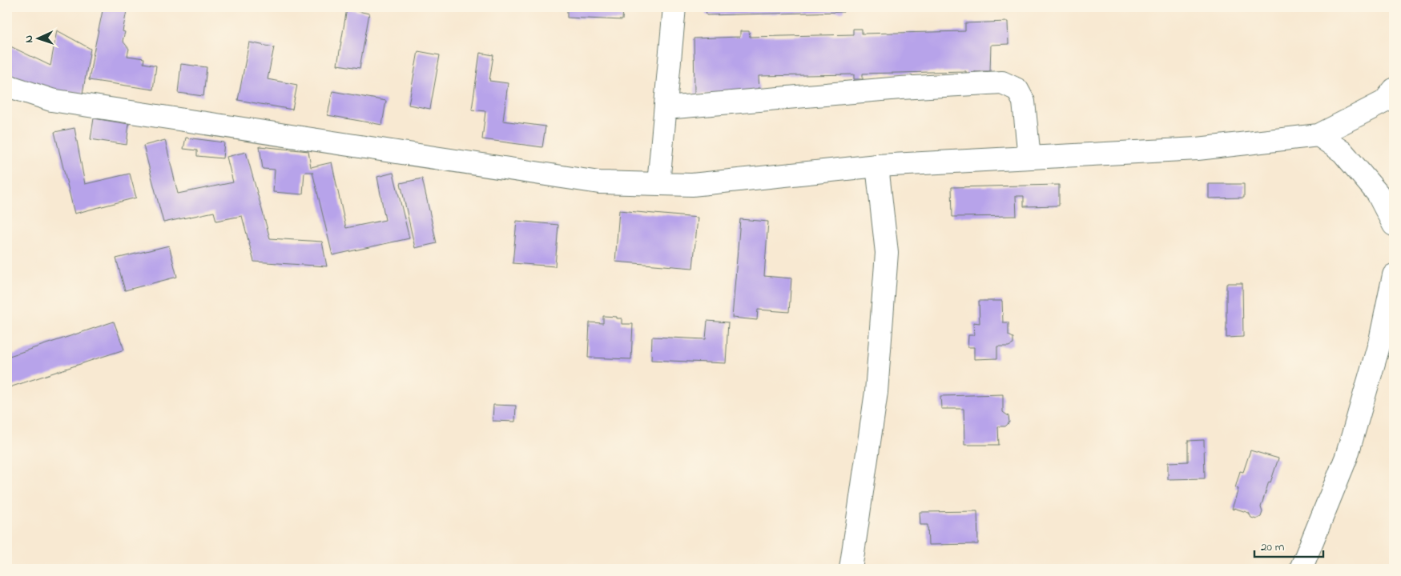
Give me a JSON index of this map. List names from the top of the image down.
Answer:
{
  "scale_bar": "20 m",
  "north": "left"
}
